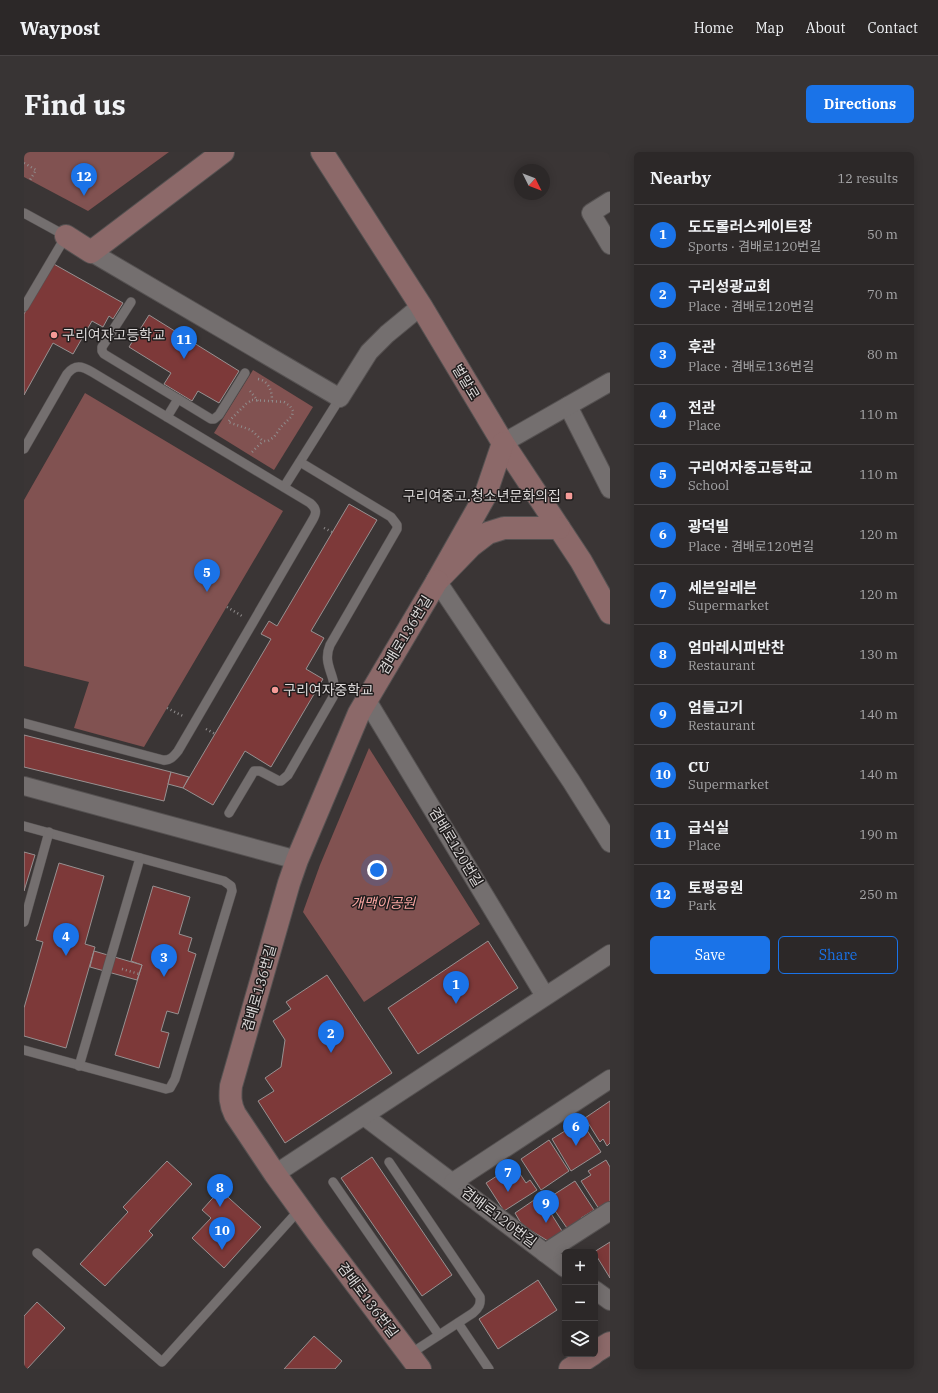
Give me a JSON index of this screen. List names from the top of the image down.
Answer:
{
  "streets": {
    "street": ["벌말로", "겸배로136번길", "겸배로120번길"]
  },
  "crossings": [
    ["겸배로136번길", "겸배로120번길"]
  ],
  "parks": ["개맥이공원"],
  "places": {
    "other": ["구리여자고등학교", "구리여자중학교"],
    "transit": ["구리여중고.청소년문화의집"]
  },
  "north": "bottom right",
  "page": {
    "header": "Waypost",
    "nav": [
      "Home",
      "Map",
      "About",
      "Contact"
    ],
    "buttons": [
      "Directions",
      ["Save", "Share"]
    ],
    "title": "Find us",
    "heading": ["Nearby", "12 results"],
    "pins": [
      "12",
      "11",
      "5",
      "4",
      "3",
      "1",
      "2",
      "6",
      "7",
      "8",
      "9",
      "10"
    ],
    "list": [
      {
        "mark": "1",
        "name": "도도롤러스케이트장",
        "note": "Sports · 겸배로120번길",
        "value": "50 m"
      },
      {
        "mark": "2",
        "name": "구리성광교회",
        "note": "Place · 겸배로120번길",
        "value": "70 m"
      },
      {
        "mark": "3",
        "name": "후관",
        "note": "Place · 겸배로136번길",
        "value": "80 m"
      },
      {
        "mark": "4",
        "name": "전관",
        "note": "Place",
        "value": "110 m"
      },
      {
        "mark": "5",
        "name": "구리여자중고등학교",
        "note": "School",
        "value": "110 m"
      },
      {
        "mark": "6",
        "name": "광덕빌",
        "note": "Place · 겸배로120번길",
        "value": "120 m"
      },
      {
        "mark": "7",
        "name": "세븐일레븐",
        "note": "Supermarket",
        "value": "120 m"
      },
      {
        "mark": "8",
        "name": "엄마레시피반찬",
        "note": "Restaurant",
        "value": "130 m"
      },
      {
        "mark": "9",
        "name": "엄들고기",
        "note": "Restaurant",
        "value": "140 m"
      },
      {
        "mark": "10",
        "name": "CU",
        "note": "Supermarket",
        "value": "140 m"
      },
      {
        "mark": "11",
        "name": "급식실",
        "note": "Place",
        "value": "190 m"
      },
      {
        "mark": "12",
        "name": "토평공원",
        "note": "Park",
        "value": "250 m"
      }
    ],
    "map_buttons": ["+", "−"]
  }
}
